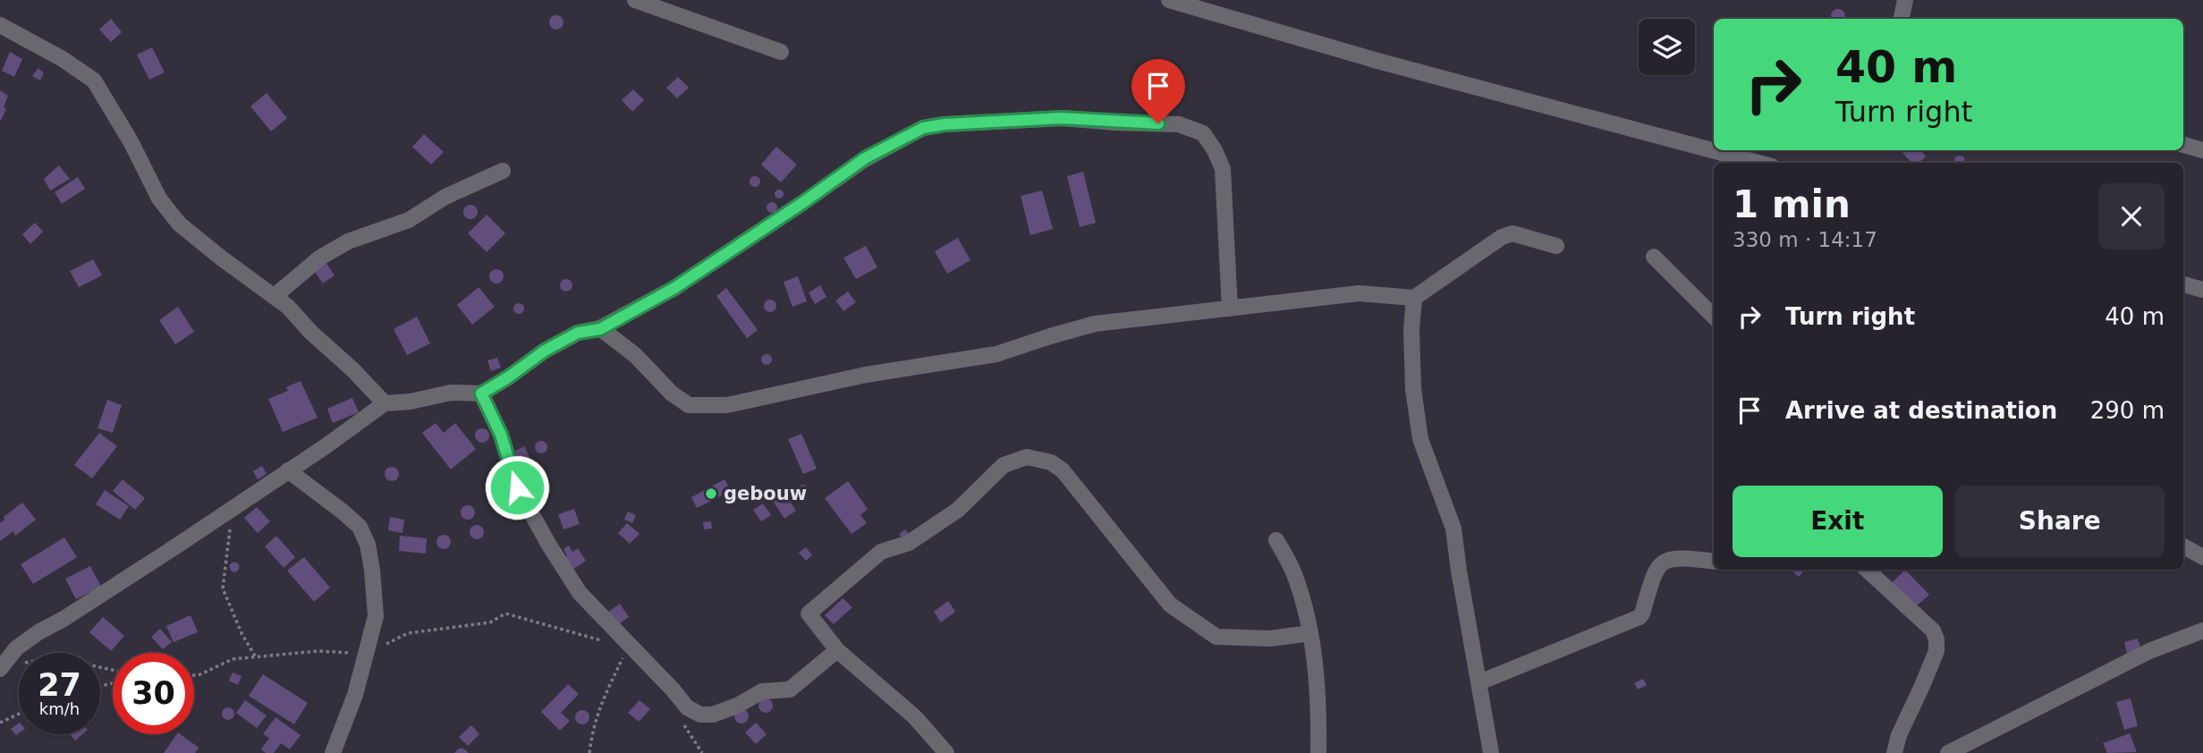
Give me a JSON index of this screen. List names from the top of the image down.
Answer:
{
  "places": ["gebouw"],
  "page": {
    "turn": ["40 m", "Turn right"],
    "heading": ["1 min", "330 m · 14:17"],
    "list": [
      {
        "name": "Turn right",
        "value": "40 m"
      },
      {
        "name": "Arrive at destination",
        "value": "290 m"
      }
    ],
    "buttons": ["Exit", "Share"],
    "speed": "27 km/h",
    "limit": "30"
  }
}
